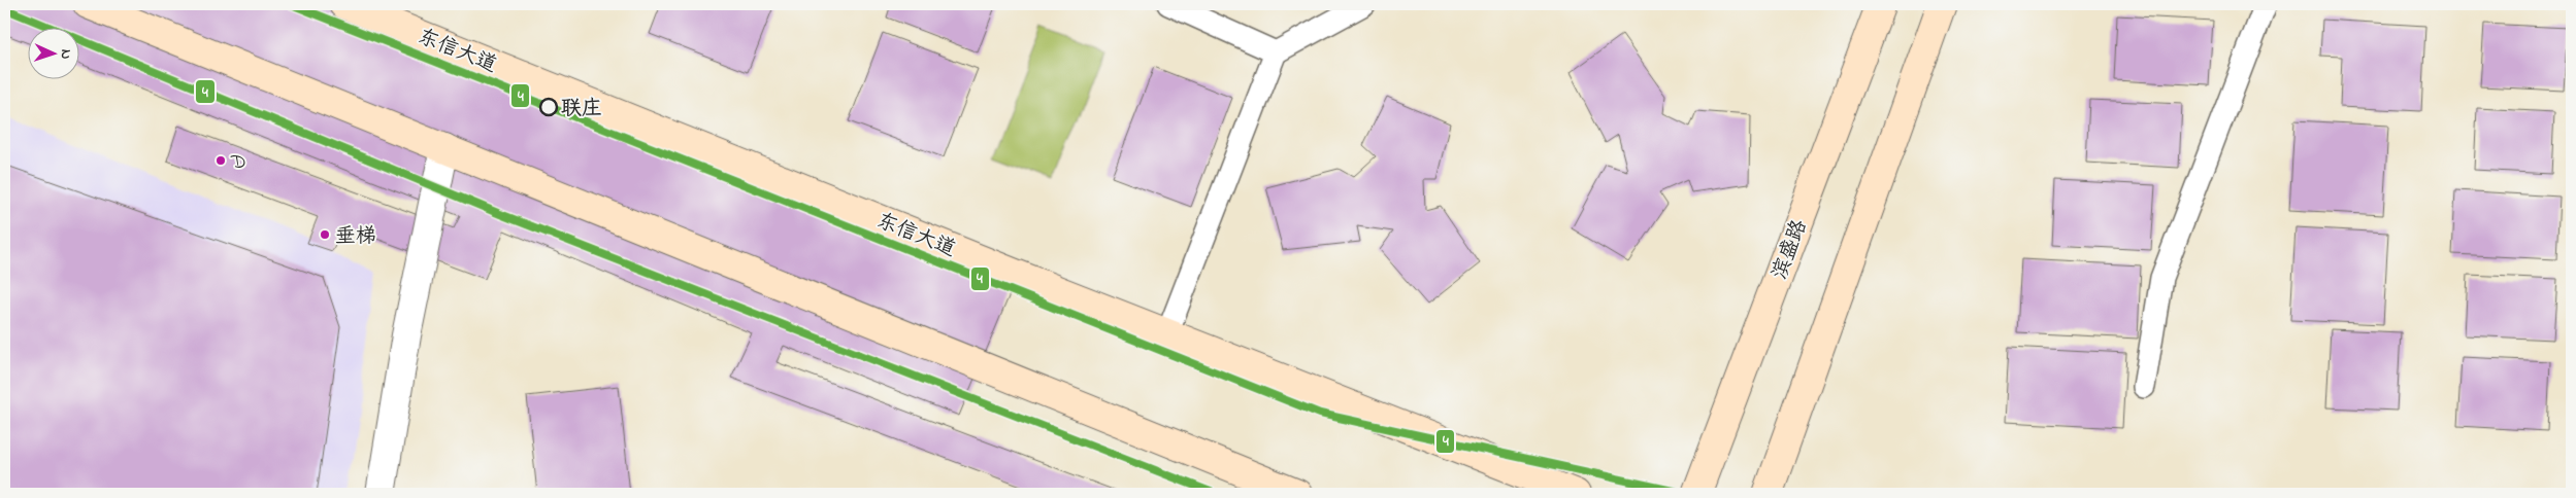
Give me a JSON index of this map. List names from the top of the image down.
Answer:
{
  "streets": {
    "main road": ["东信大道", "滨盛路"]
  },
  "places": ["联庄", "D", "垂梯"],
  "lines": ["transit line 4"],
  "north": "right"
}
